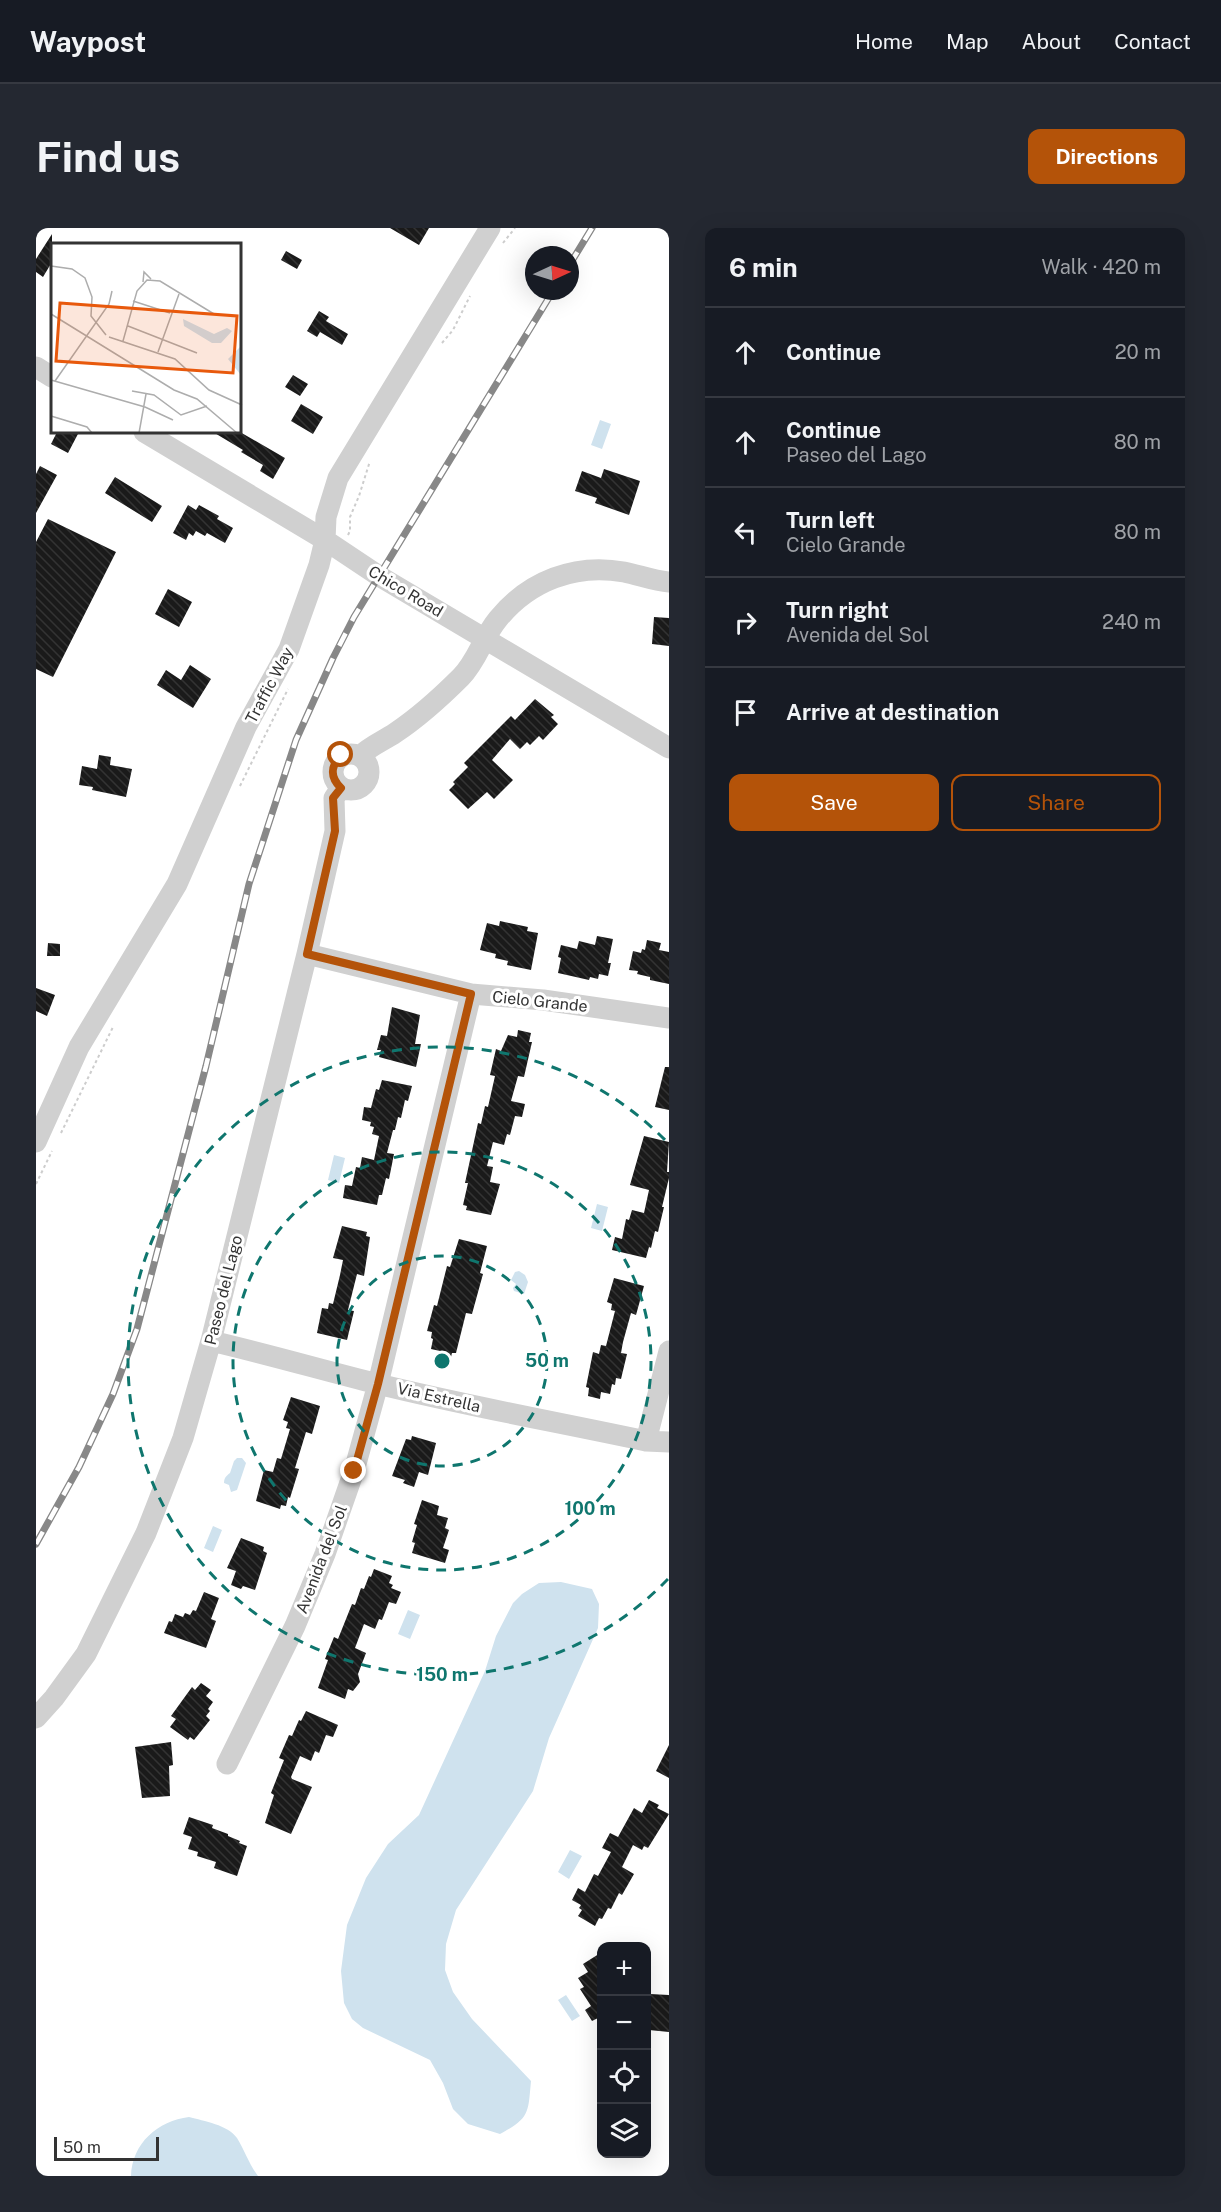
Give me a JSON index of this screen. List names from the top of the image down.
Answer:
{
  "streets": {
    "street": [
      "Chico Road",
      "Traffic Way",
      "Cielo Grande",
      "Paseo del Lago",
      "Via Estrella",
      "Avenida del Sol"
    ]
  },
  "crossings": [
    ["Chico Road", "Traffic Way"],
    ["Chico Road", "Paseo del Lago"],
    ["Cielo Grande", "Paseo del Lago"],
    ["Cielo Grande", "Avenida del Sol"],
    ["Paseo del Lago", "Via Estrella"],
    ["Via Estrella", "Avenida del Sol"]
  ],
  "scale_bar": "50 m",
  "north": "right",
  "page": {
    "header": "Waypost",
    "nav": [
      "Home",
      "Map",
      "About",
      "Contact"
    ],
    "buttons": [
      "Directions",
      ["Save", "Share"]
    ],
    "title": "Find us",
    "heading": ["6 min", "Walk · 420 m"],
    "list": [
      ["Continue", "20 m"],
      ["Continue", "Paseo del Lago", "80 m"],
      ["Turn left", "Cielo Grande", "80 m"],
      ["Turn right", "Avenida del Sol", "240 m"],
      "Arrive at destination"
    ],
    "map_buttons": ["+", "−"],
    "scale": "50 m"
  },
  "rings": ["50 m", "100 m", "150 m"]
}
